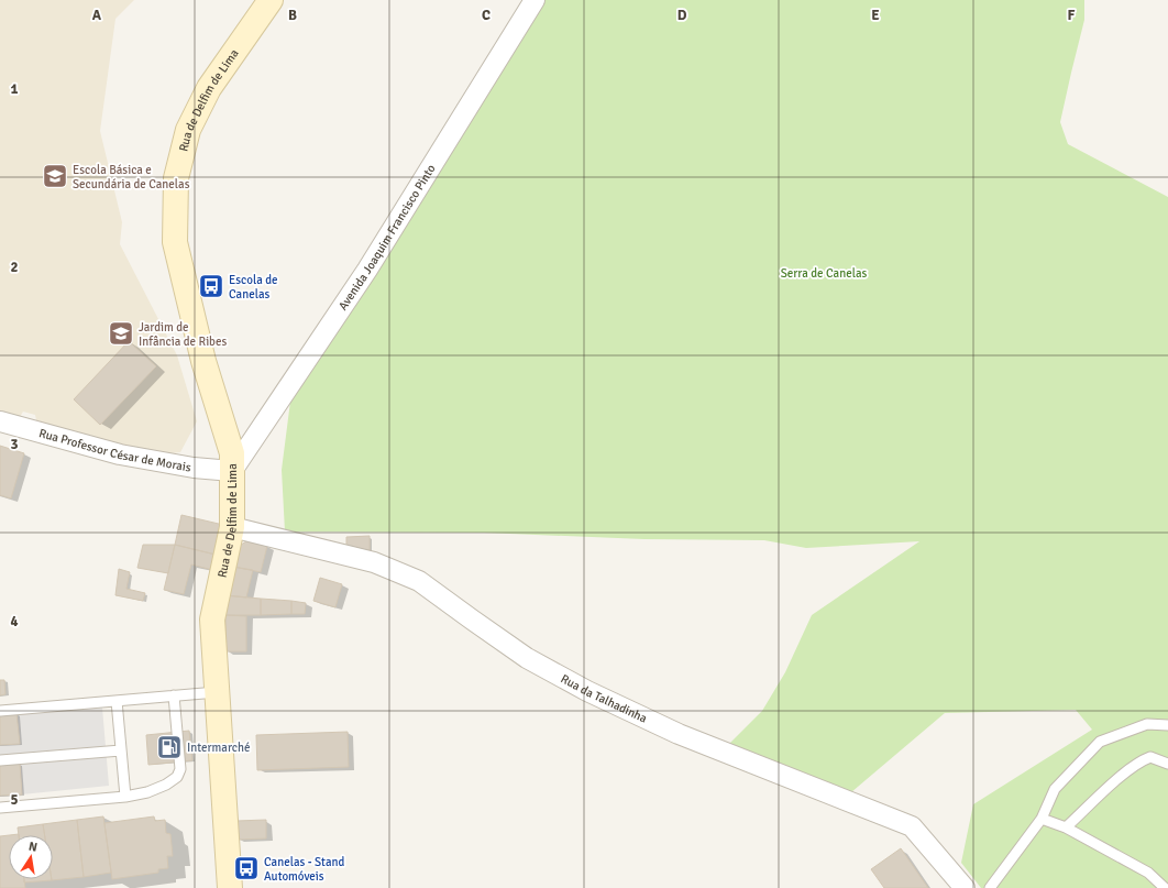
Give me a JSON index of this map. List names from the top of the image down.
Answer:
{
  "streets": {
    "main road": ["Rua de Delfim de Lima"],
    "street": ["Avenida Joaquim Francisco Pinto", "Rua Professor César de Morais", "Rua da Talhadinha"]
  },
  "crossings": [
    ["Rua de Delfim de Lima", "Avenida Joaquim Francisco Pinto"],
    ["Rua de Delfim de Lima", "Rua Professor César de Morais"],
    ["Rua de Delfim de Lima", "Rua da Talhadinha"],
    ["Avenida Joaquim Francisco Pinto", "Rua Professor César de Morais"]
  ],
  "parks": ["Serra de Canelas"],
  "places": {
    "school or university": ["Escola Básica e Secundária de Canelas", "Jardim de Infância de Ribes"],
    "bus stop": ["Escola de Canelas", "Canelas - Stand Automóveis"],
    "fuel station": ["Intermarché"]
  },
  "north": "top",
  "grid": {
    "columns": [
      "A",
      "B",
      "C",
      "D",
      "E",
      "F"
    ],
    "rows": [
      "1",
      "2",
      "3",
      "4",
      "5"
    ]
  }
}
